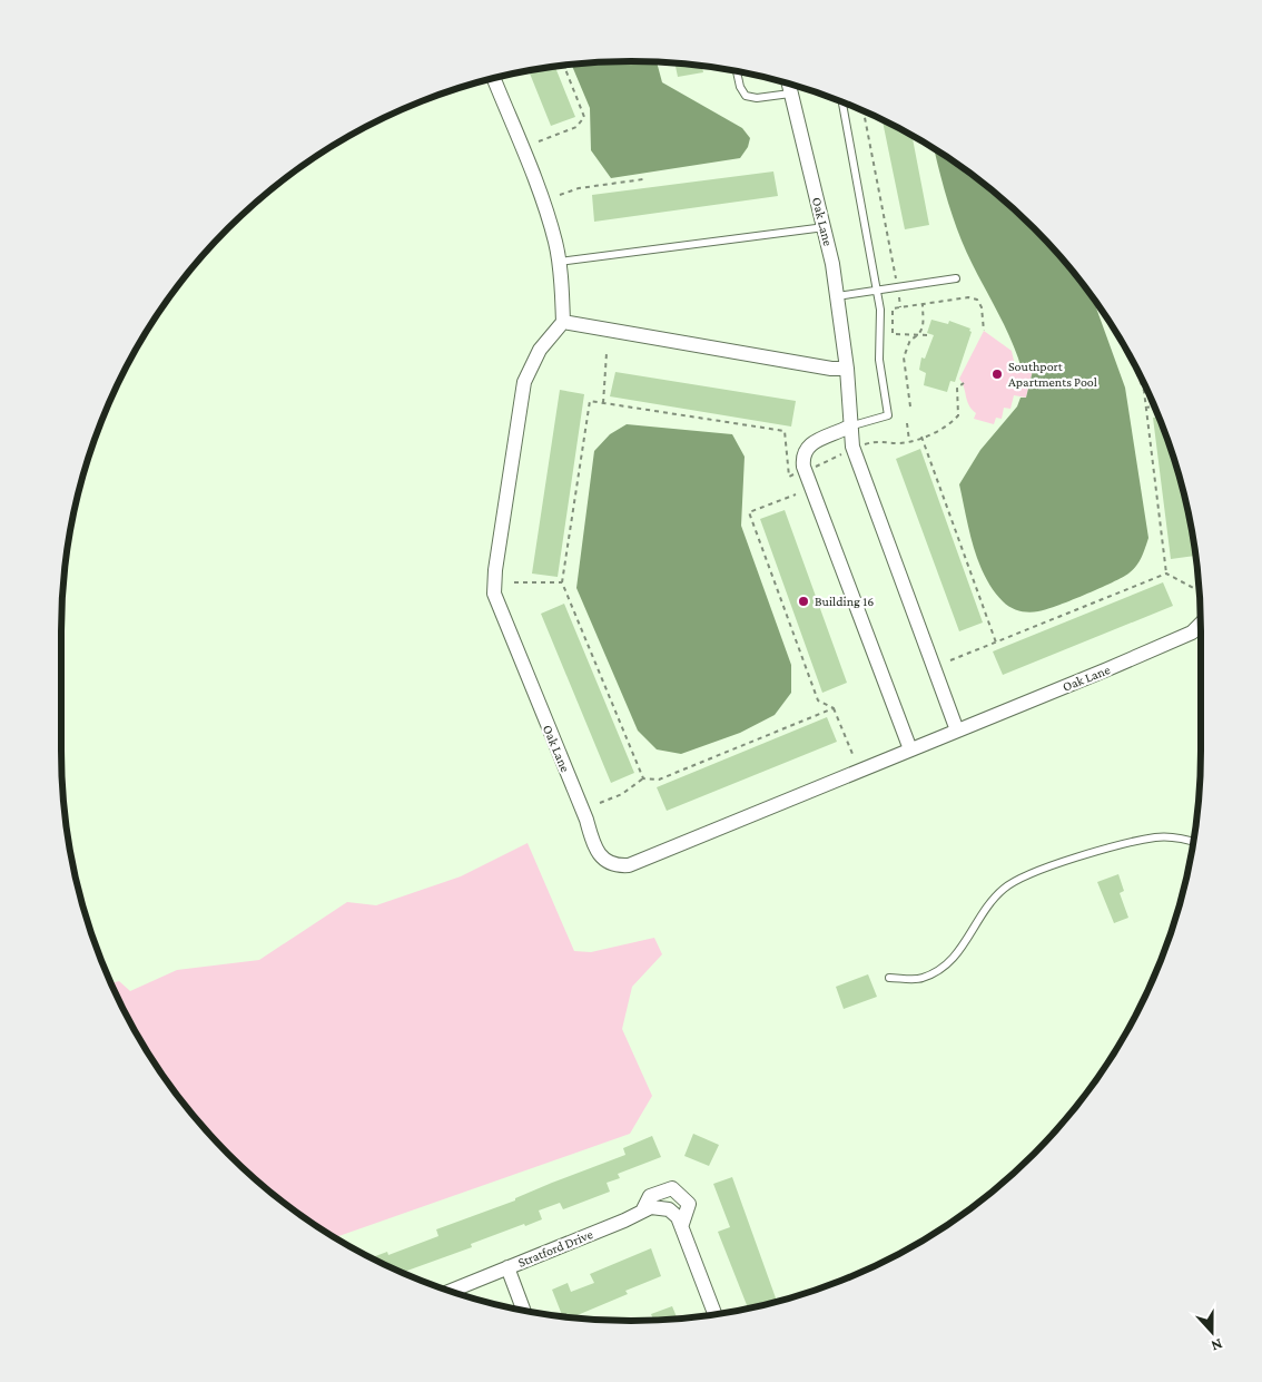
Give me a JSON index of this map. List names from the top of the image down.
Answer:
{
  "streets": {
    "street": ["Oak Lane", "Stratford Drive"]
  },
  "places": ["Southport Apartments Pool", "Building 16"],
  "north": "bottom"
}
